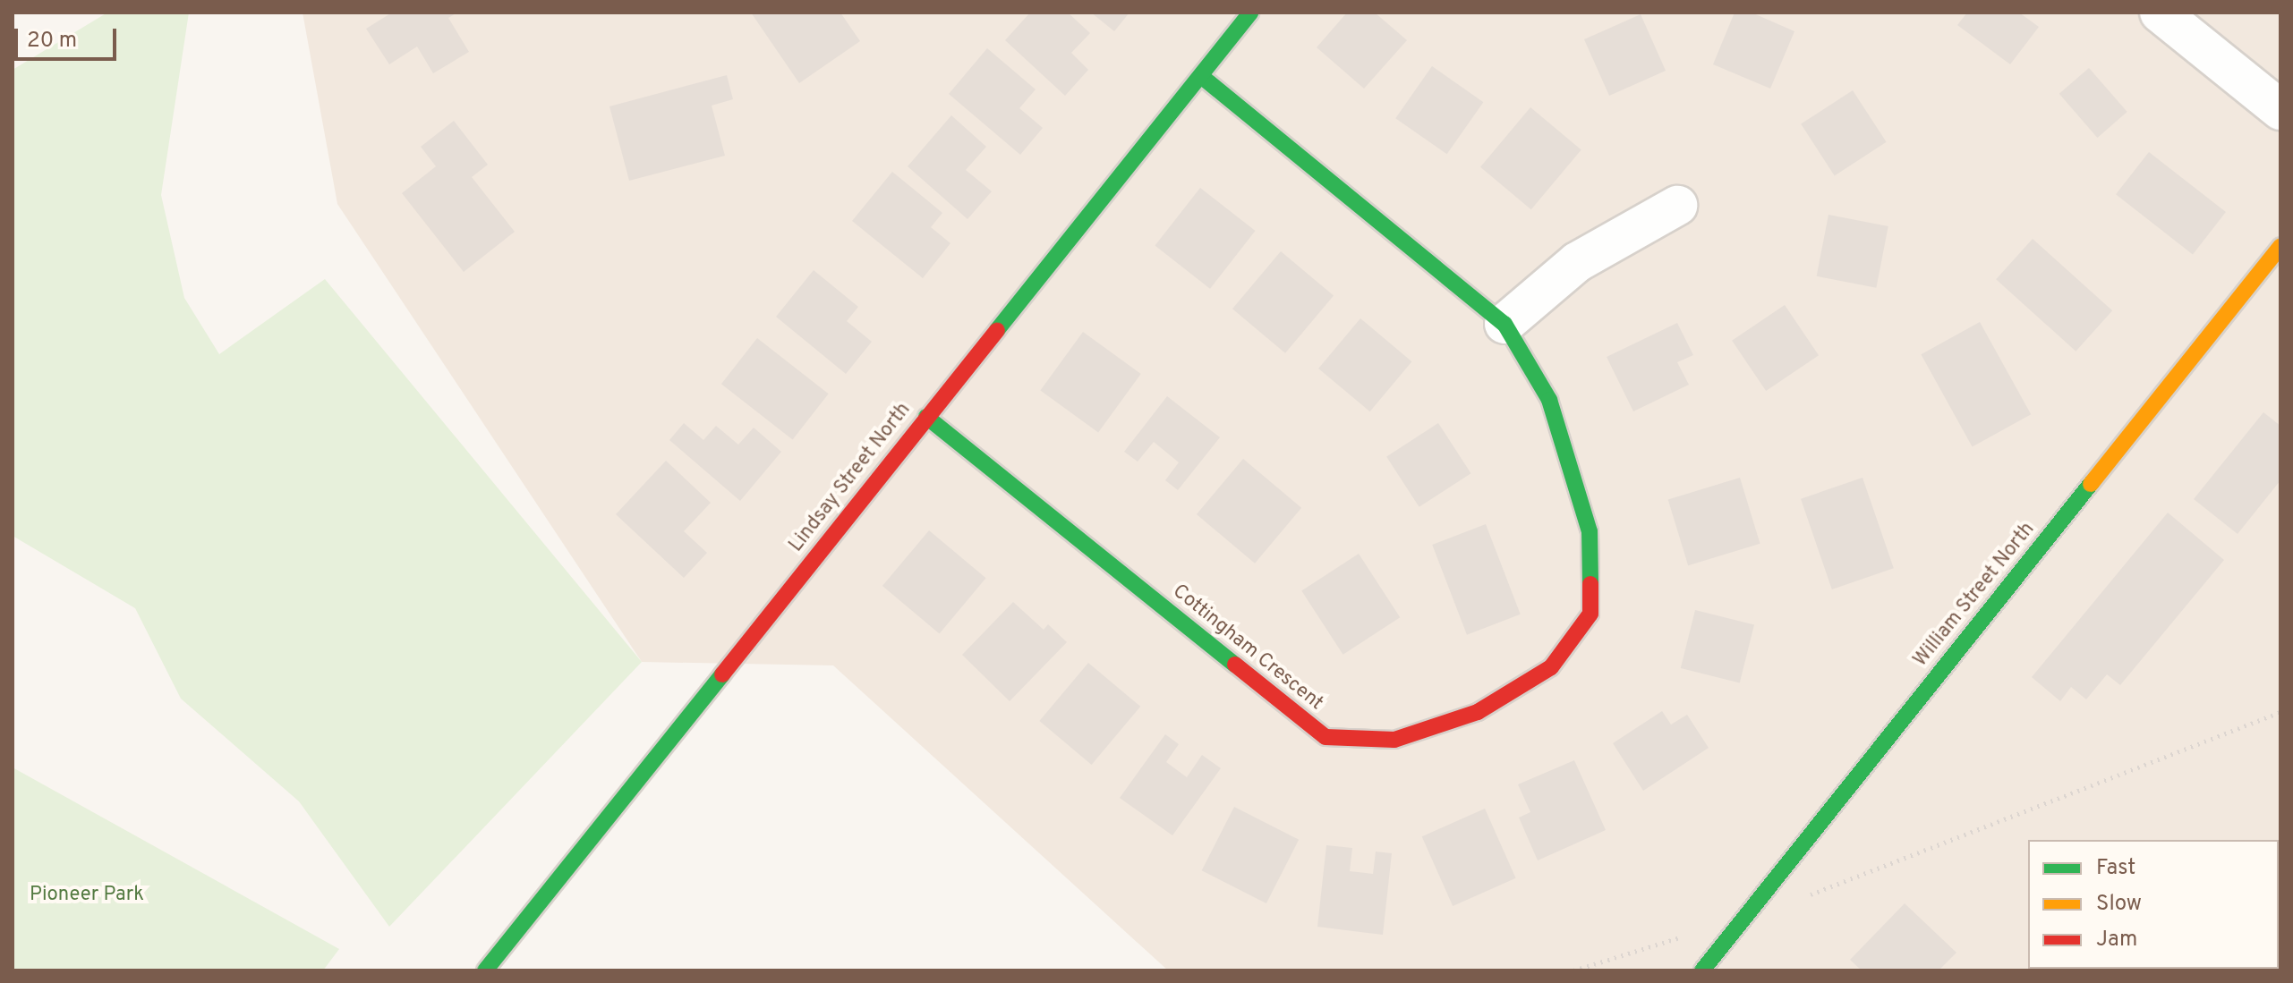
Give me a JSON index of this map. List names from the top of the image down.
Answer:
{
  "streets": {
    "street": ["Lindsay Street North", "William Street North", "Cottingham Crescent"]
  },
  "crossings": [
    ["Lindsay Street North", "Cottingham Crescent"]
  ],
  "parks": ["Pioneer Park"],
  "legend": ["Fast", "Slow", "Jam"],
  "scale_bar": "20 m"
}
